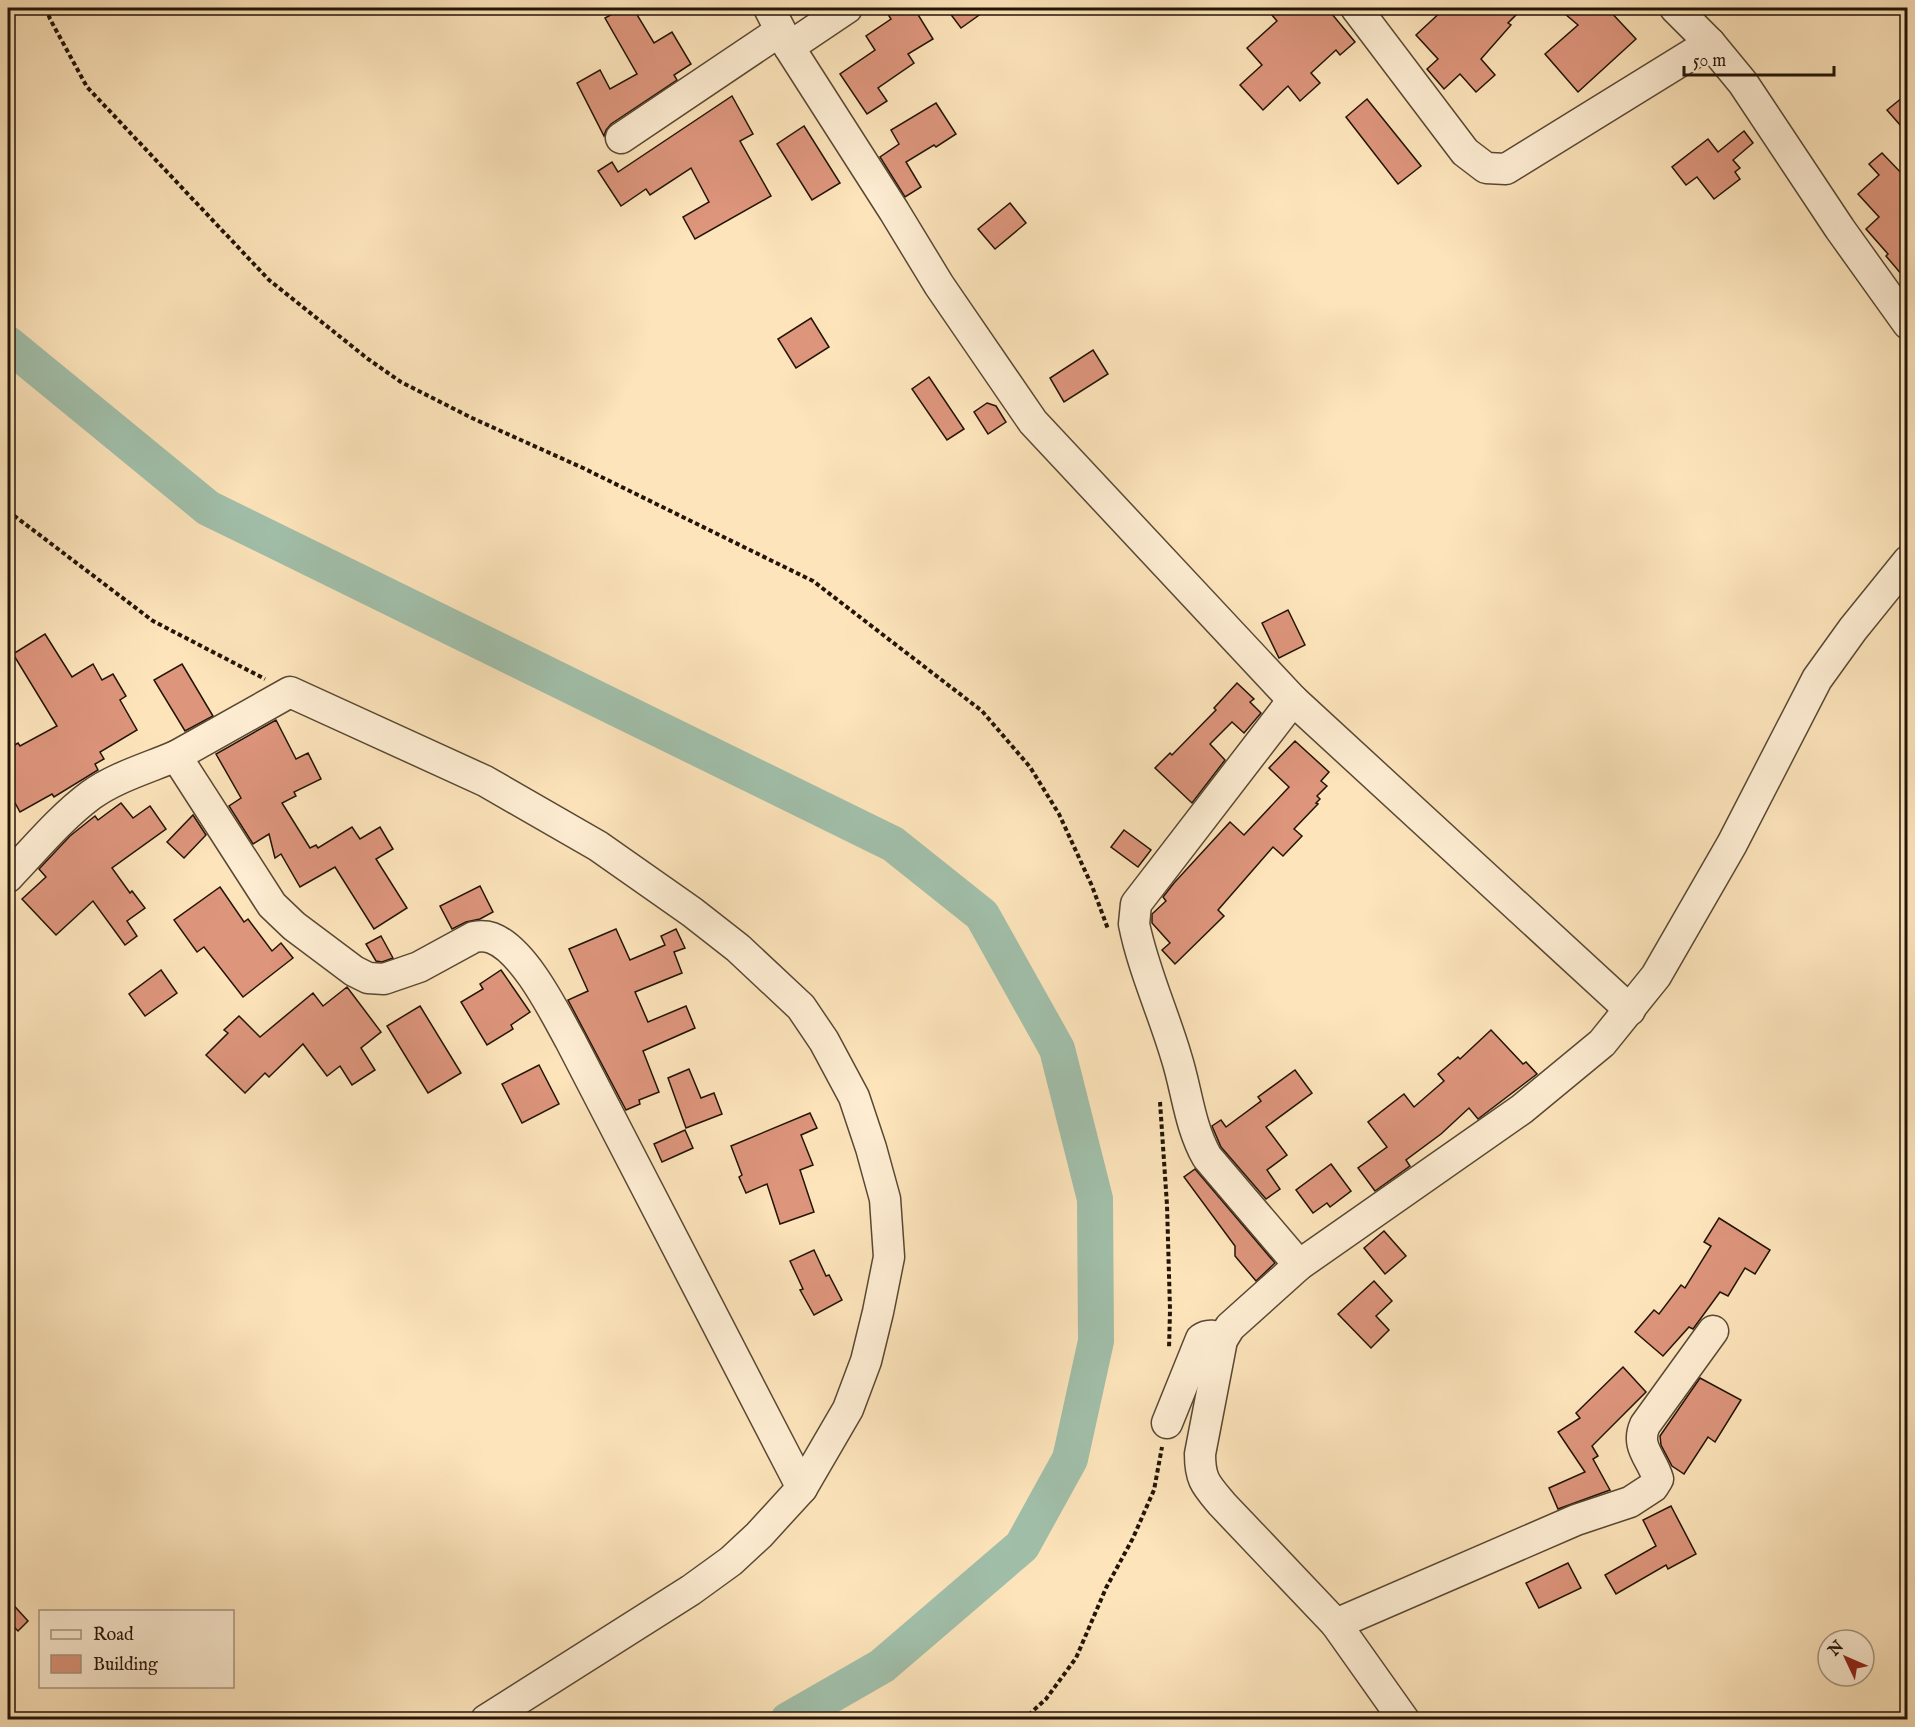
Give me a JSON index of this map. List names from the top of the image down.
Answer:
{
  "legend": ["Road", "Building"],
  "scale_bar": "50 m",
  "north": "top left"
}
